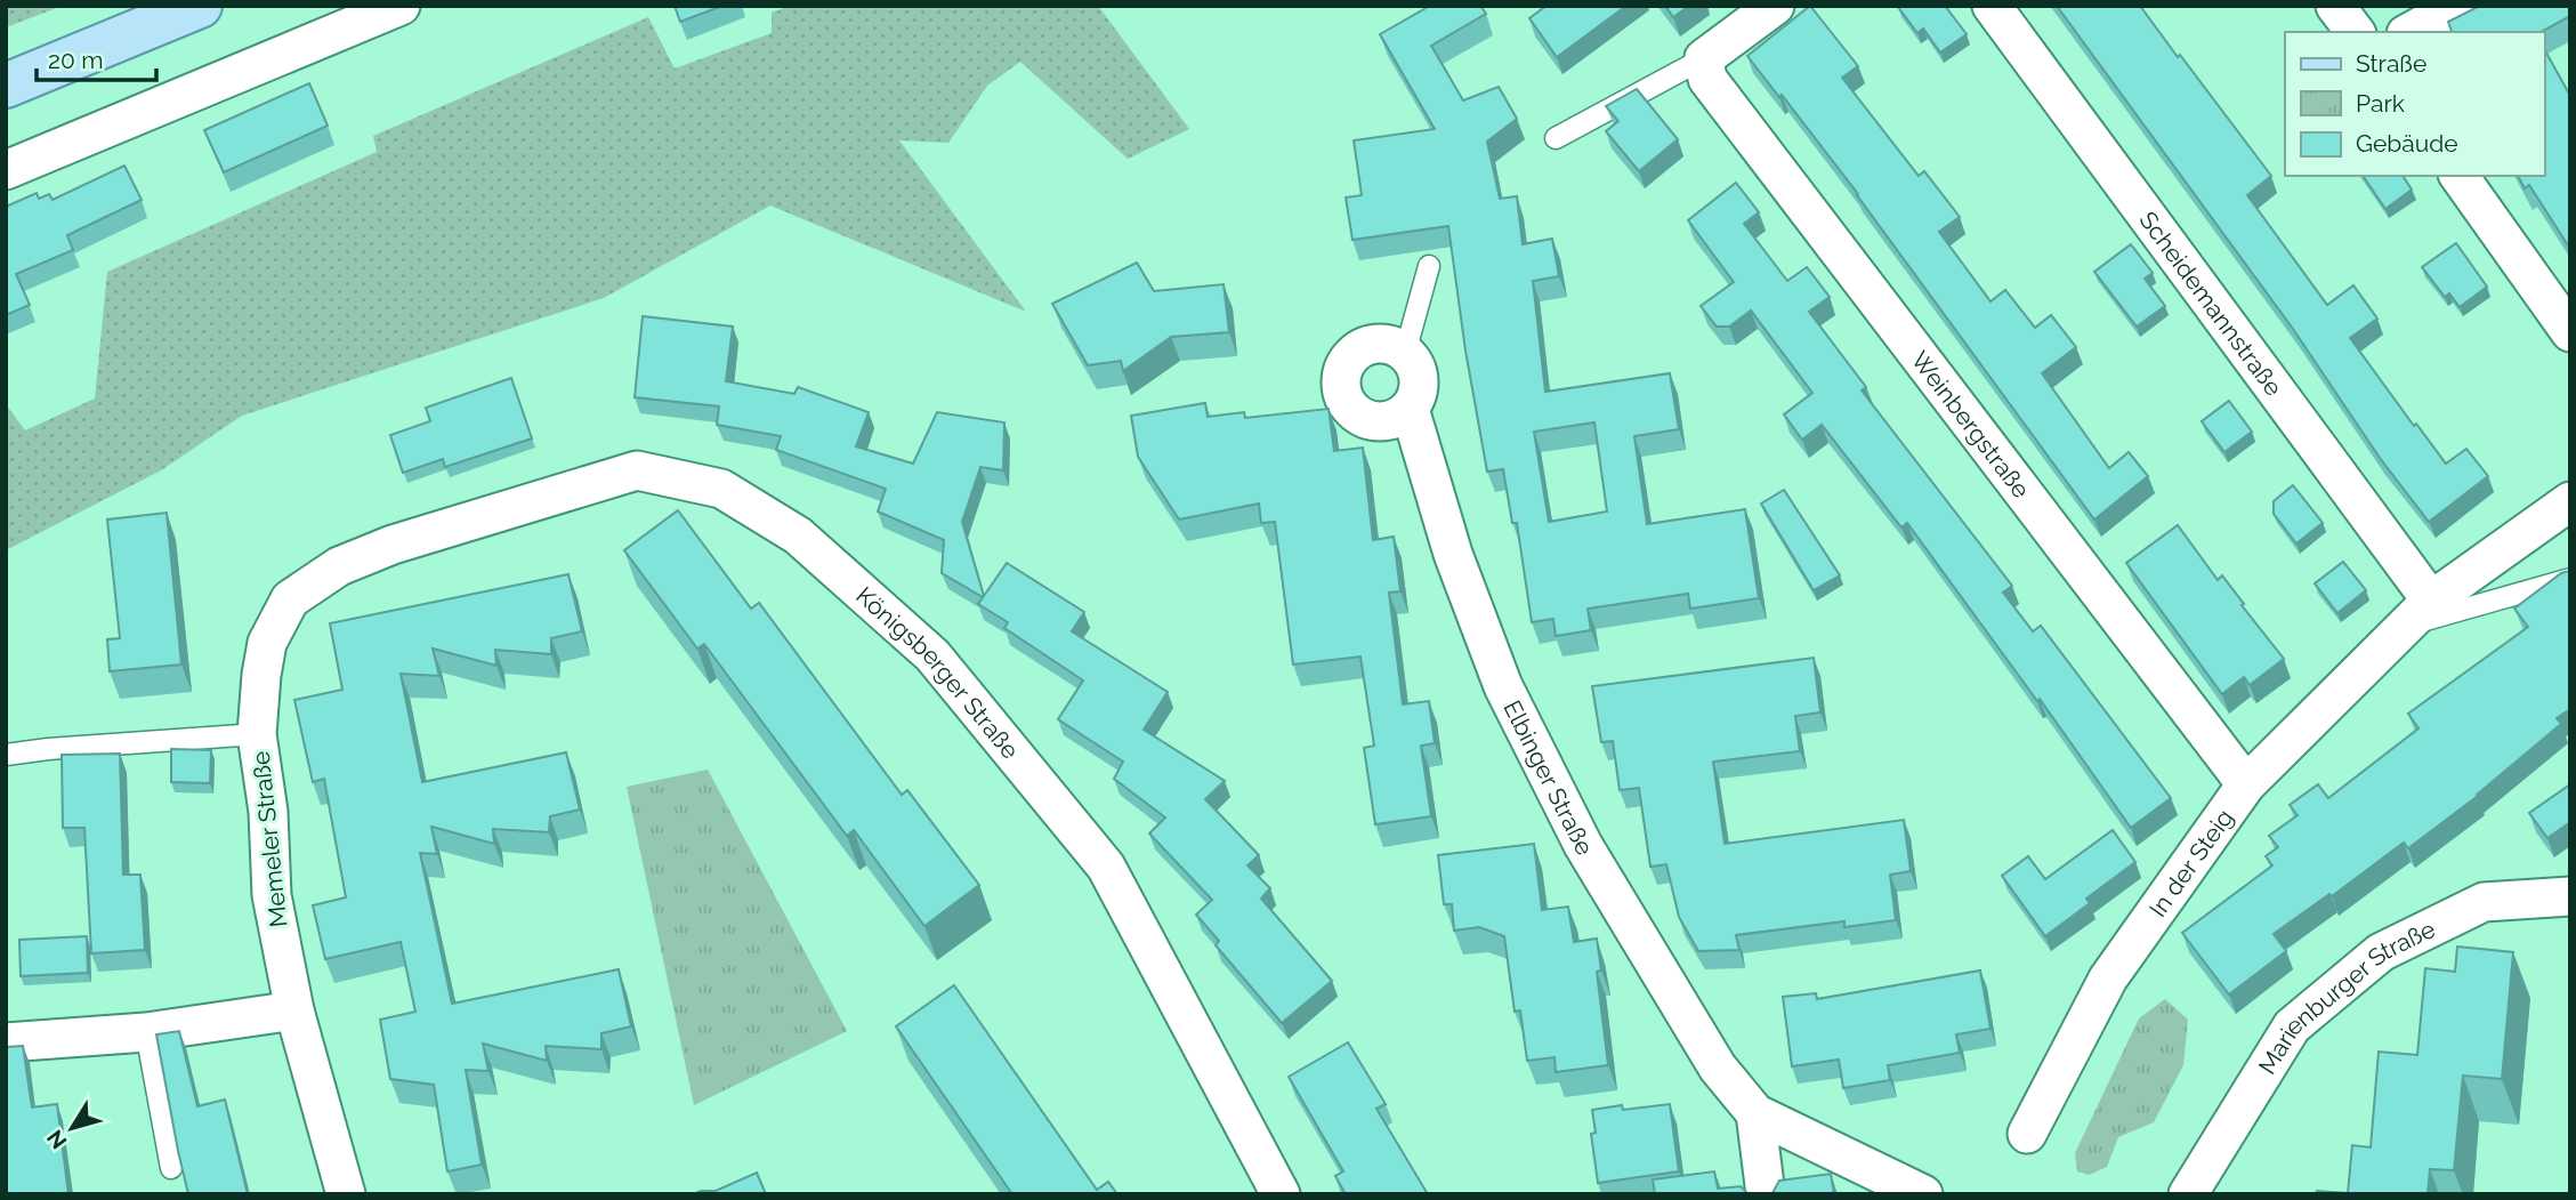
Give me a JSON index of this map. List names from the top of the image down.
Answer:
{
  "streets": {
    "street": [
      "Scheidemannstraße",
      "Weinbergstraße",
      "Königsberger Straße",
      "Elbinger Straße",
      "Memeler Straße",
      "In der Steig",
      "Marienburger Straße"
    ]
  },
  "crossings": [
    ["Scheidemannstraße", "In der Steig"],
    ["Weinbergstraße", "In der Steig"],
    ["Königsberger Straße", "Memeler Straße"]
  ],
  "legend": ["Straße", "Park", "Gebäude"],
  "scale_bar": "20 m",
  "north": "bottom left"
}
